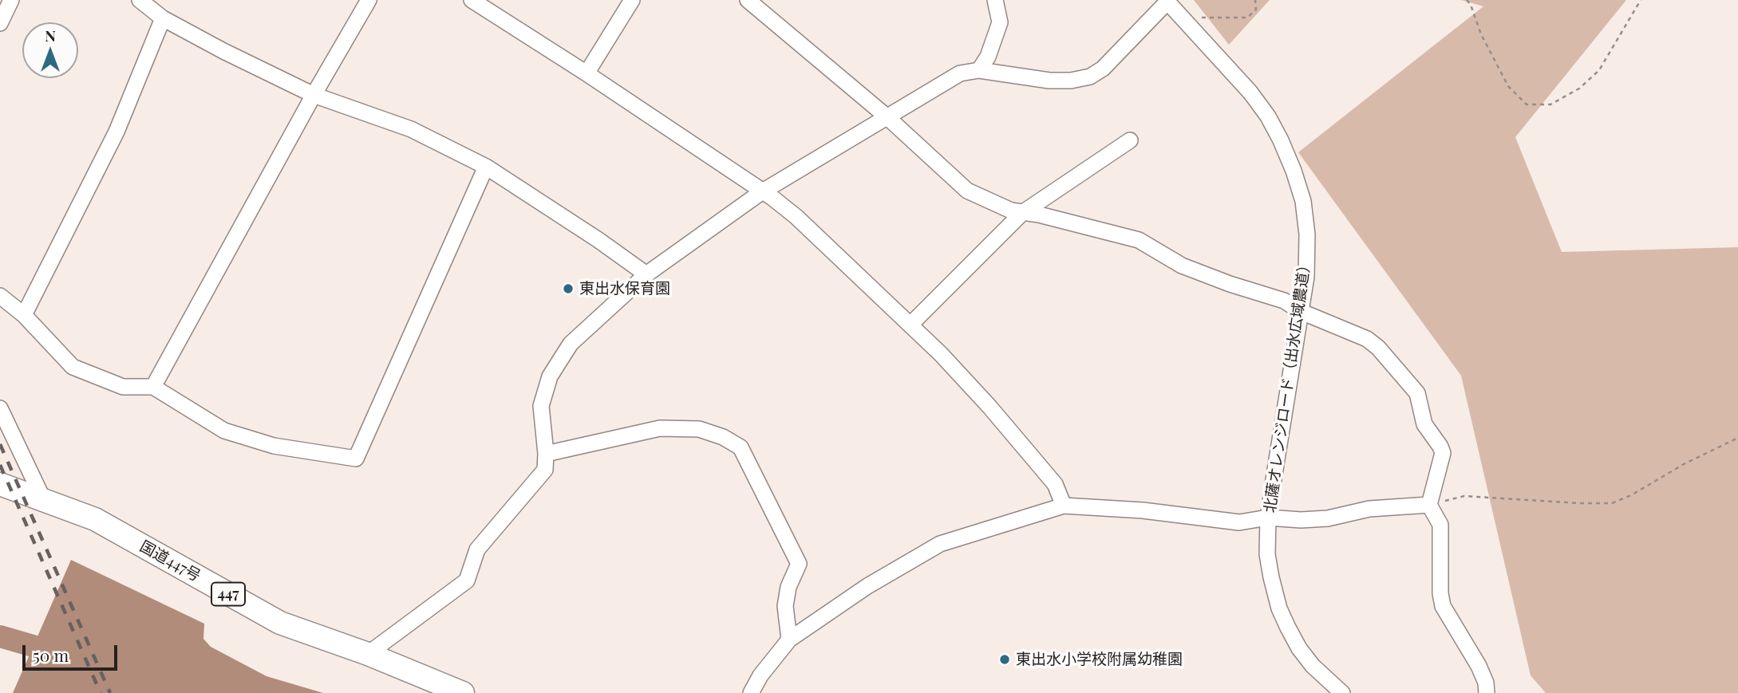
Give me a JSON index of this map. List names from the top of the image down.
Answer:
{
  "streets": {
    "highway": ["国道447号", "447"],
    "street": ["北薩オレンジロード（出水広域農道）"]
  },
  "places": ["東出水保育園", "東出水小学校附属幼稚園"],
  "scale_bar": "50 m",
  "north": "top"
}
